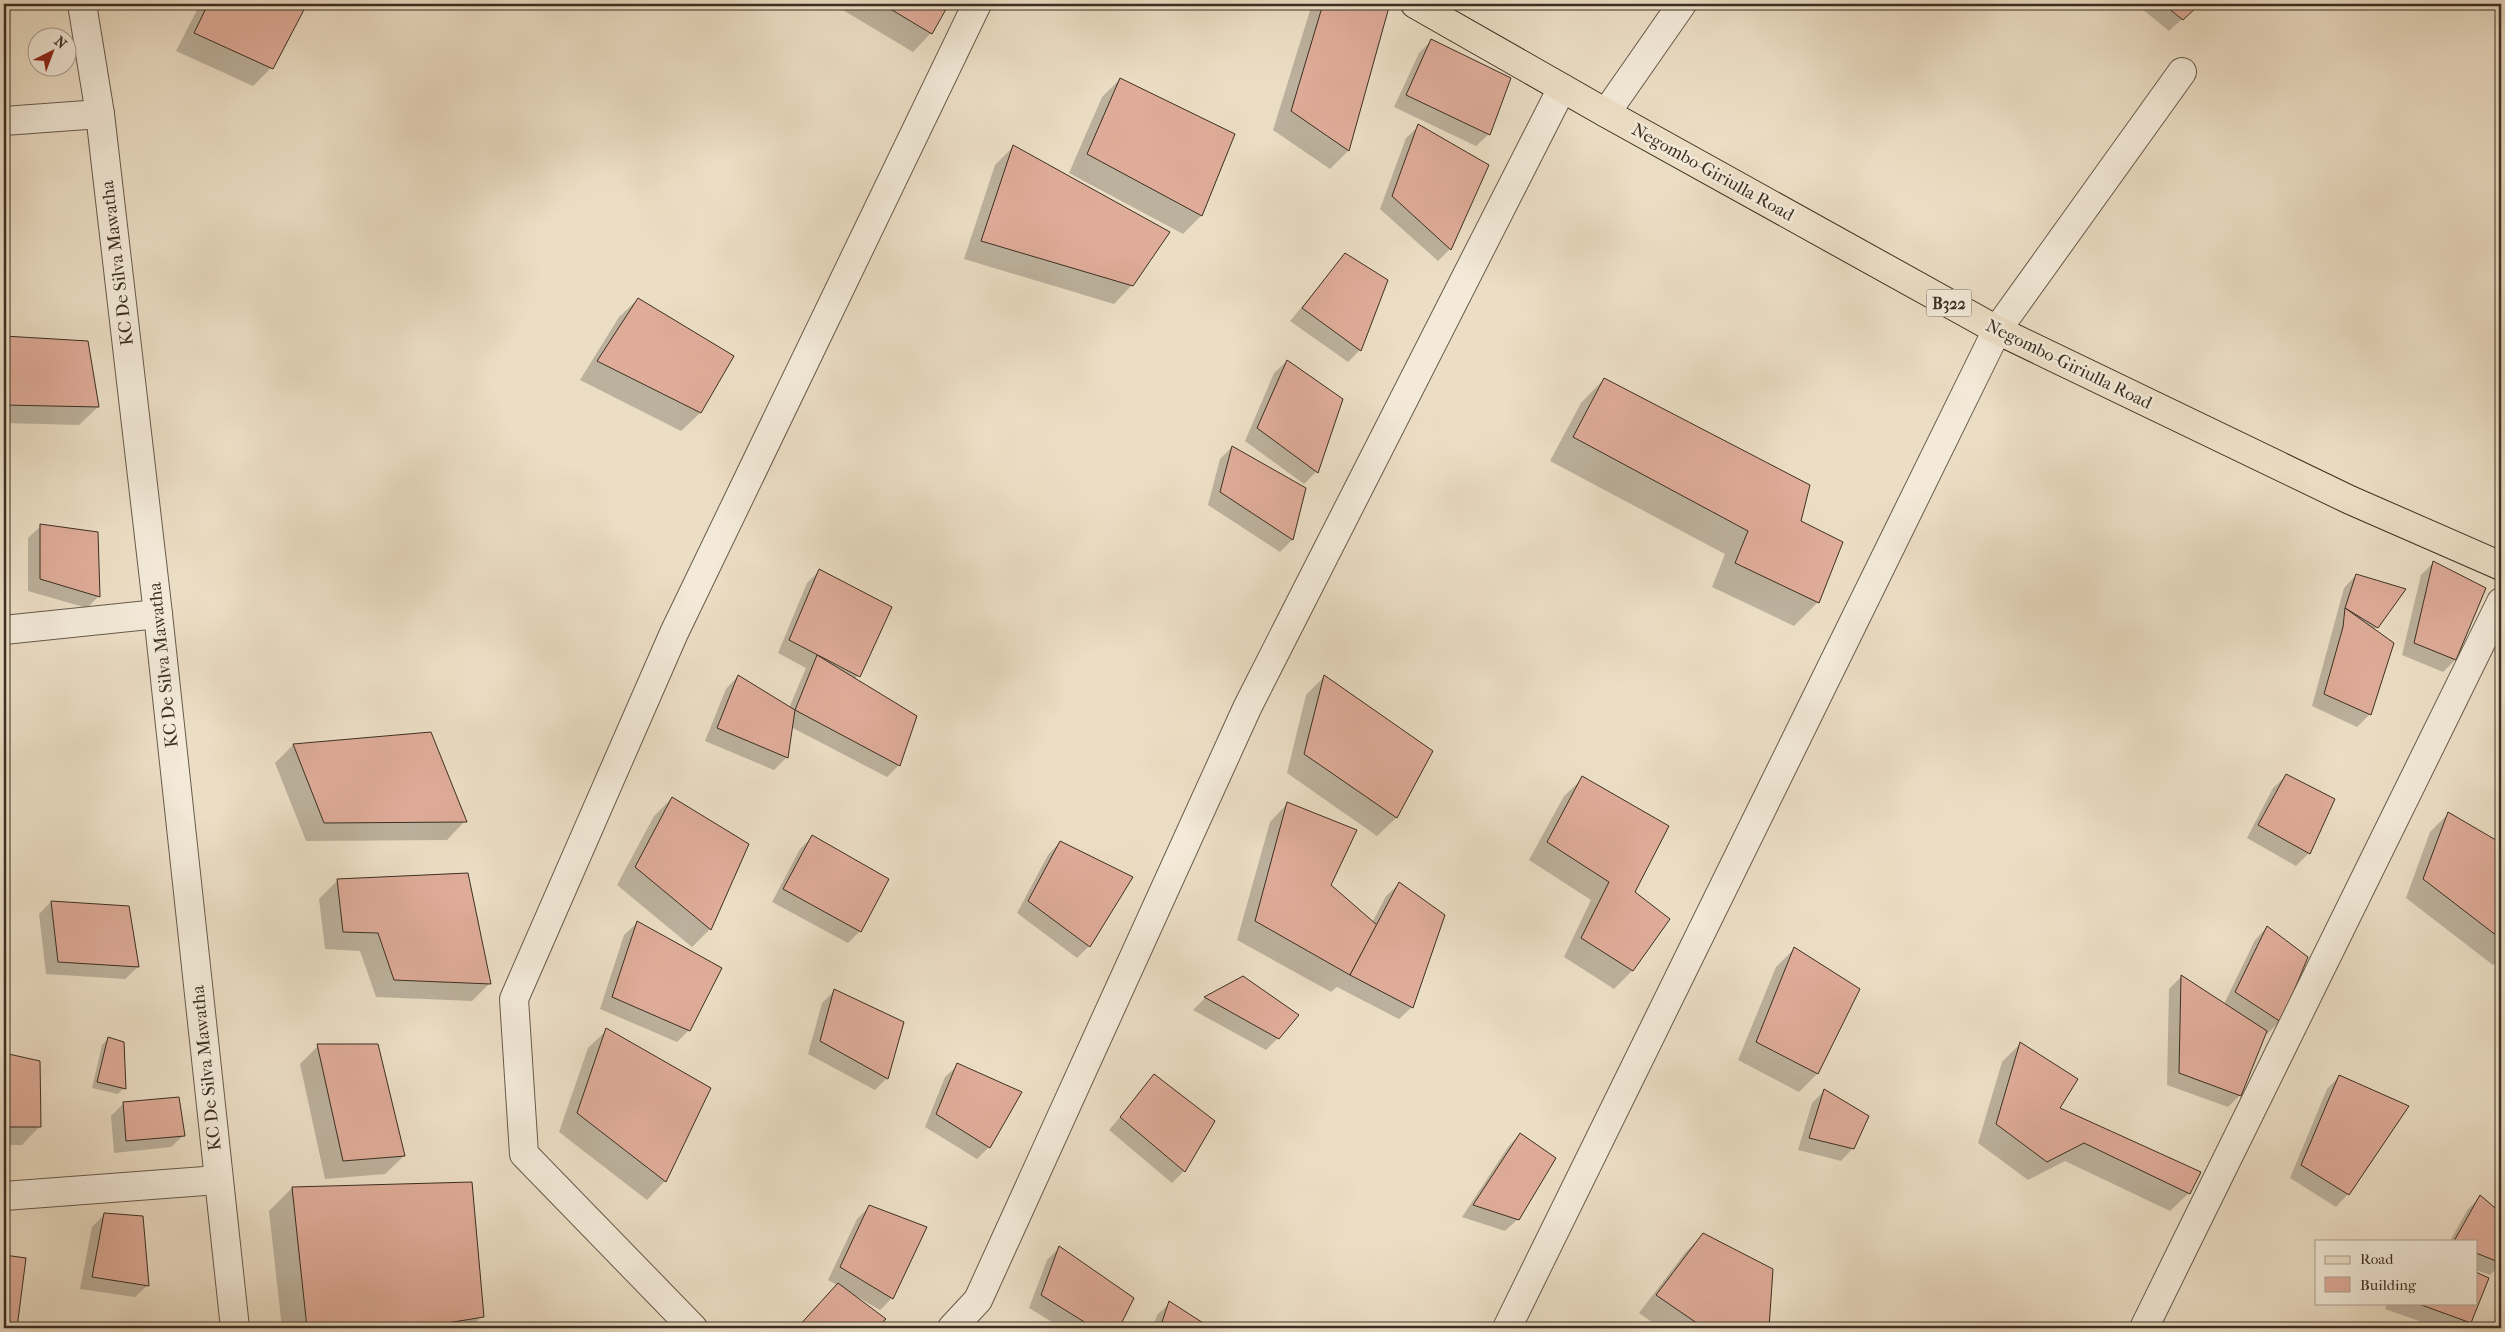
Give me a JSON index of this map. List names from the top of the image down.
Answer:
{
  "streets": {
    "main road": ["Negombo-Giriulla Road", "B322"],
    "street": ["KC De Silva Mawatha"]
  },
  "legend": ["Road", "Building"],
  "north": "top right"
}
